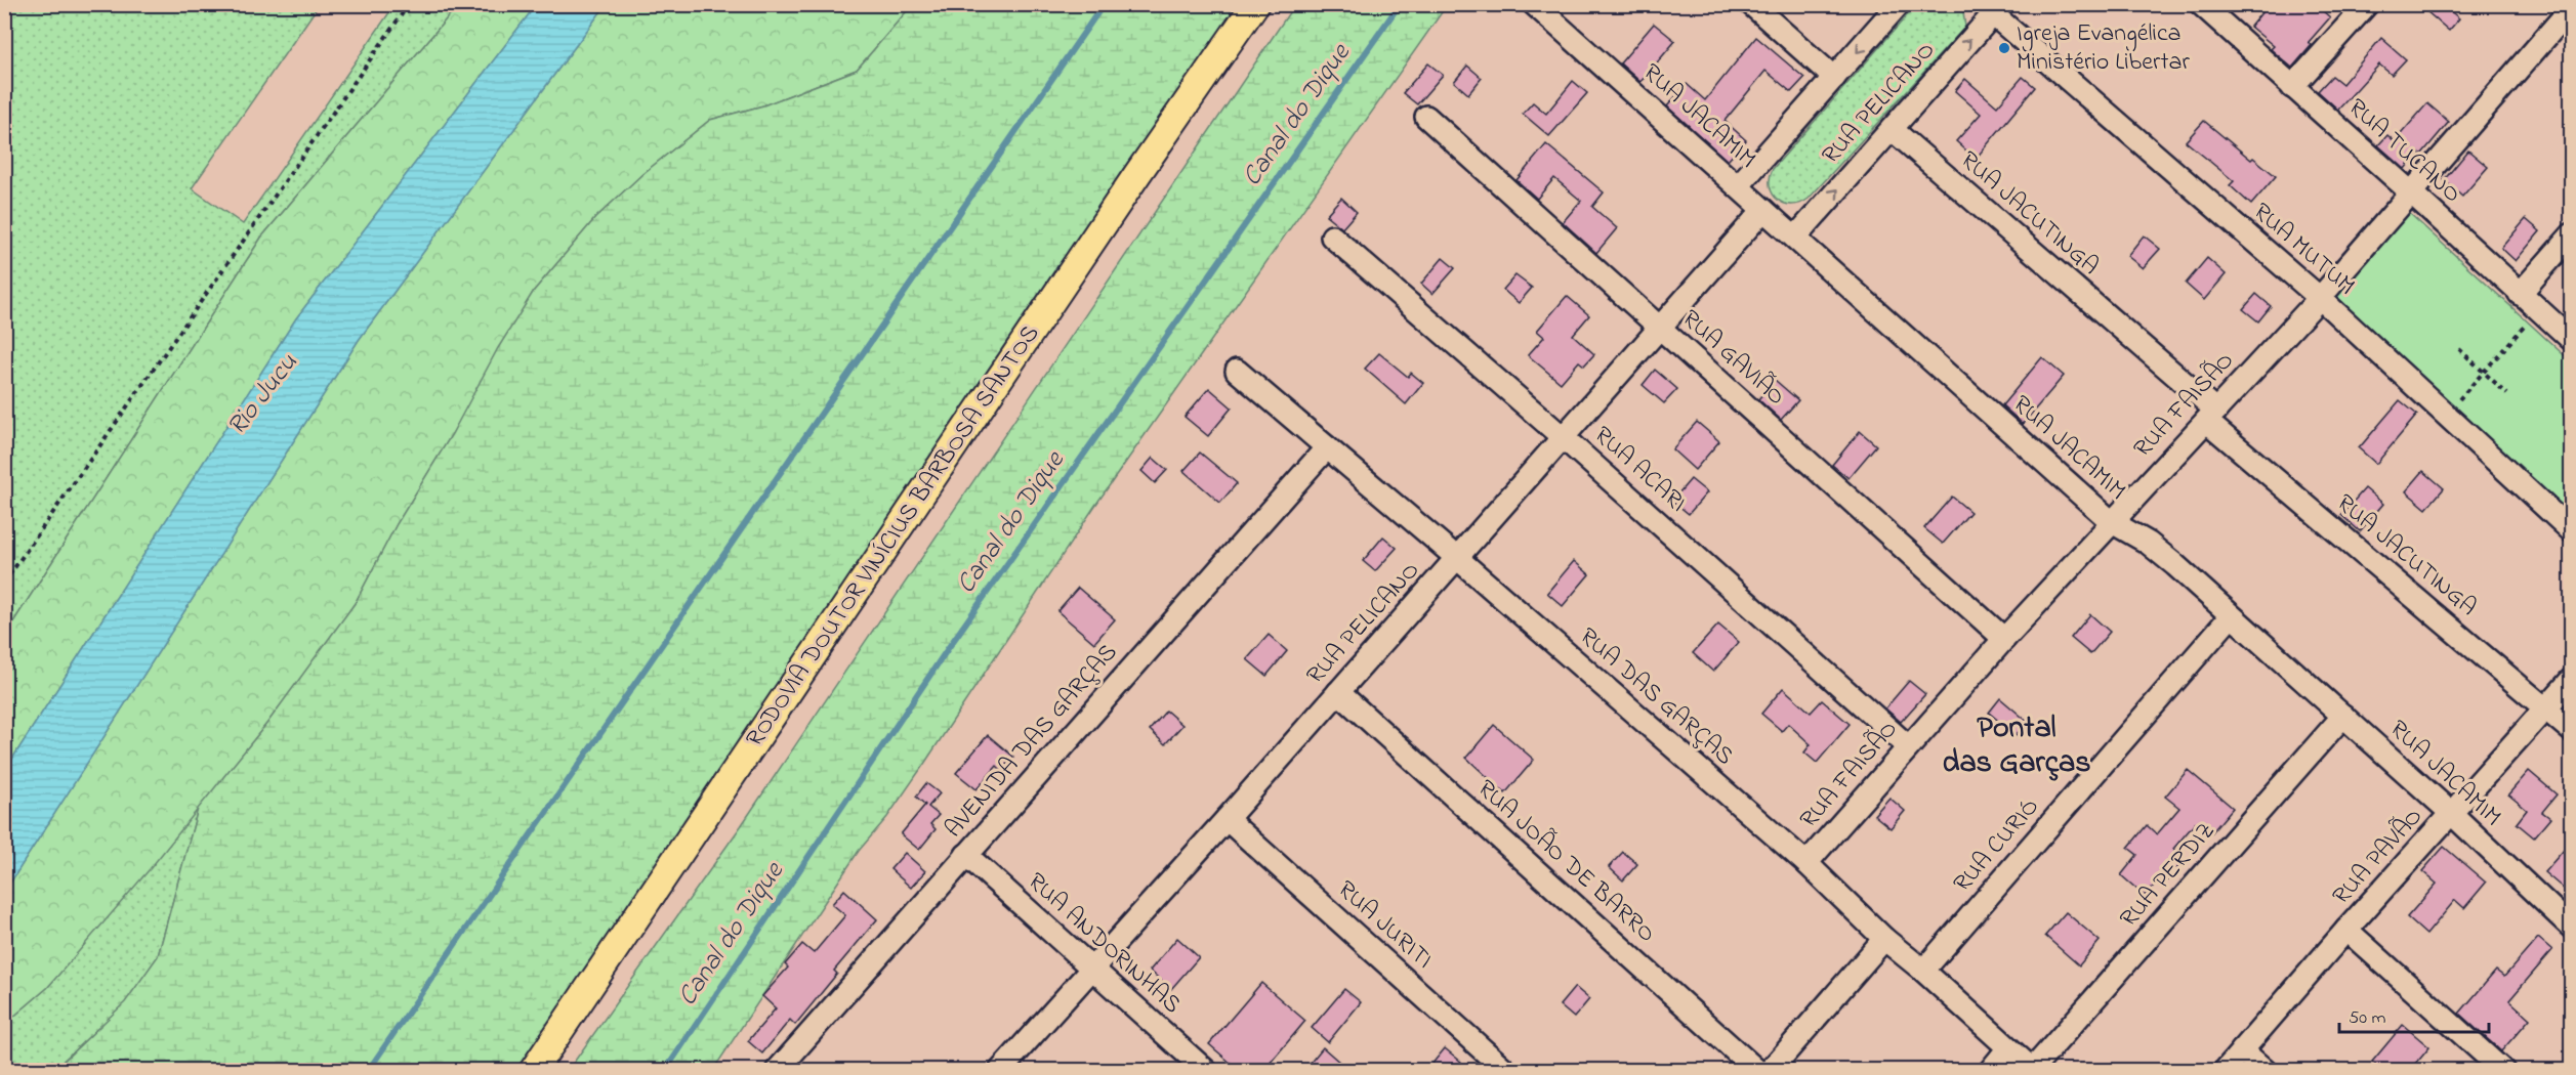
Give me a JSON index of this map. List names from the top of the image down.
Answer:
{
  "streets": {
    "main road": ["RODOVIA DOUTOR VINÍCIUS BARBOSA SANTOS"],
    "street": [
      "RUA PELICANO",
      "RUA JACAMIM",
      "RUA TUCANO",
      "RUA JACUTINGA",
      "RUA MUTUM",
      "RUA GAVIÃO",
      "RUA FAISÃO",
      "RUA ACARI",
      "RUA DAS GARÇAS",
      "AVENIDA DAS GARÇAS",
      "RUA CURIÓ",
      "RUA PAVÃO",
      "RUA JOÃO DE BARRO",
      "RUA PERDIZ",
      "RUA JURITI",
      "RUA ANDORINHAS"
    ]
  },
  "crossings": [
    ["RUA PELICANO", "RUA JACAMIM"],
    ["RUA PELICANO", "RUA JACUTINGA"],
    ["RUA PELICANO", "RUA MUTUM"],
    ["RUA PELICANO", "RUA GAVIÃO"],
    ["RUA PELICANO", "RUA ACARI"],
    ["RUA PELICANO", "RUA DAS GARÇAS"],
    ["RUA PELICANO", "RUA JOÃO DE BARRO"],
    ["RUA PELICANO", "RUA JURITI"],
    ["RUA PELICANO", "RUA ANDORINHAS"],
    ["RUA JACAMIM", "RUA FAISÃO"],
    ["RUA JACAMIM", "RUA CURIÓ"],
    ["RUA JACAMIM", "RUA PAVÃO"],
    ["RUA JACAMIM", "RUA PERDIZ"],
    ["RUA TUCANO", "RUA FAISÃO"],
    ["RUA JACUTINGA", "RUA FAISÃO"],
    ["RUA JACUTINGA", "RUA PAVÃO"],
    ["RUA MUTUM", "RUA FAISÃO"],
    ["RUA GAVIÃO", "RUA FAISÃO"],
    ["RUA FAISÃO", "RUA ACARI"],
    ["RUA FAISÃO", "RUA DAS GARÇAS"],
    ["RUA DAS GARÇAS", "AVENIDA DAS GARÇAS"],
    ["RUA DAS GARÇAS", "RUA CURIÓ"],
    ["RUA DAS GARÇAS", "RUA PERDIZ"],
    ["AVENIDA DAS GARÇAS", "RUA ANDORINHAS"]
  ],
  "districts": ["Pontal das Garças"],
  "water": ["Canal do Dique", "Rio Jucu"],
  "places": ["Igreja Evangélica Ministério Libertar"],
  "scale_bar": "50 m"
}
